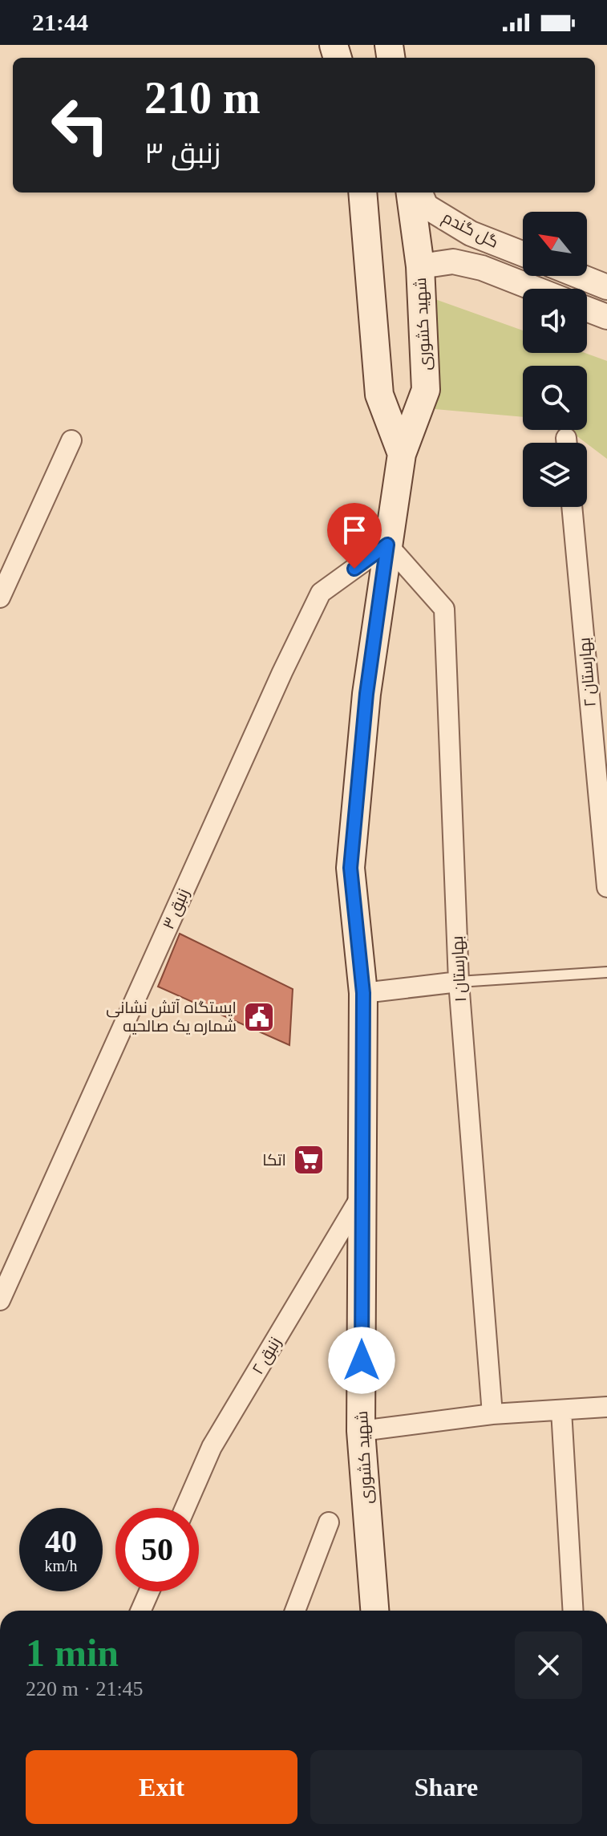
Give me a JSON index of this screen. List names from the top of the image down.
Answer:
{
  "streets": {
    "main road": ["شهید کشوری"],
    "street": [
      "گل گندم",
      "بهارستان ۲",
      "زنبق ۳",
      "بهارستان ۱",
      "زنبق ۲"
    ]
  },
  "crossings": [
    ["گل گندم", "شهید کشوری"],
    ["شهید کشوری", "زنبق ۳"],
    ["شهید کشوری", "بهارستان ۱"],
    ["شهید کشوری", "زنبق ۲"],
    ["زنبق ۳", "بهارستان ۱"]
  ],
  "places": {
    "public building": ["ایستگاه آتش نشانی شماره یک صالحیه"],
    "supermarket": ["اتکا"]
  },
  "north": "top left",
  "page": {
    "status": "21:44",
    "turn": ["210 m", "زنبق ۳"],
    "speed": "40 km/h",
    "limit": "50",
    "heading": ["1 min", "220 m · 21:45"],
    "buttons": ["Exit", "Share"]
  }
}
